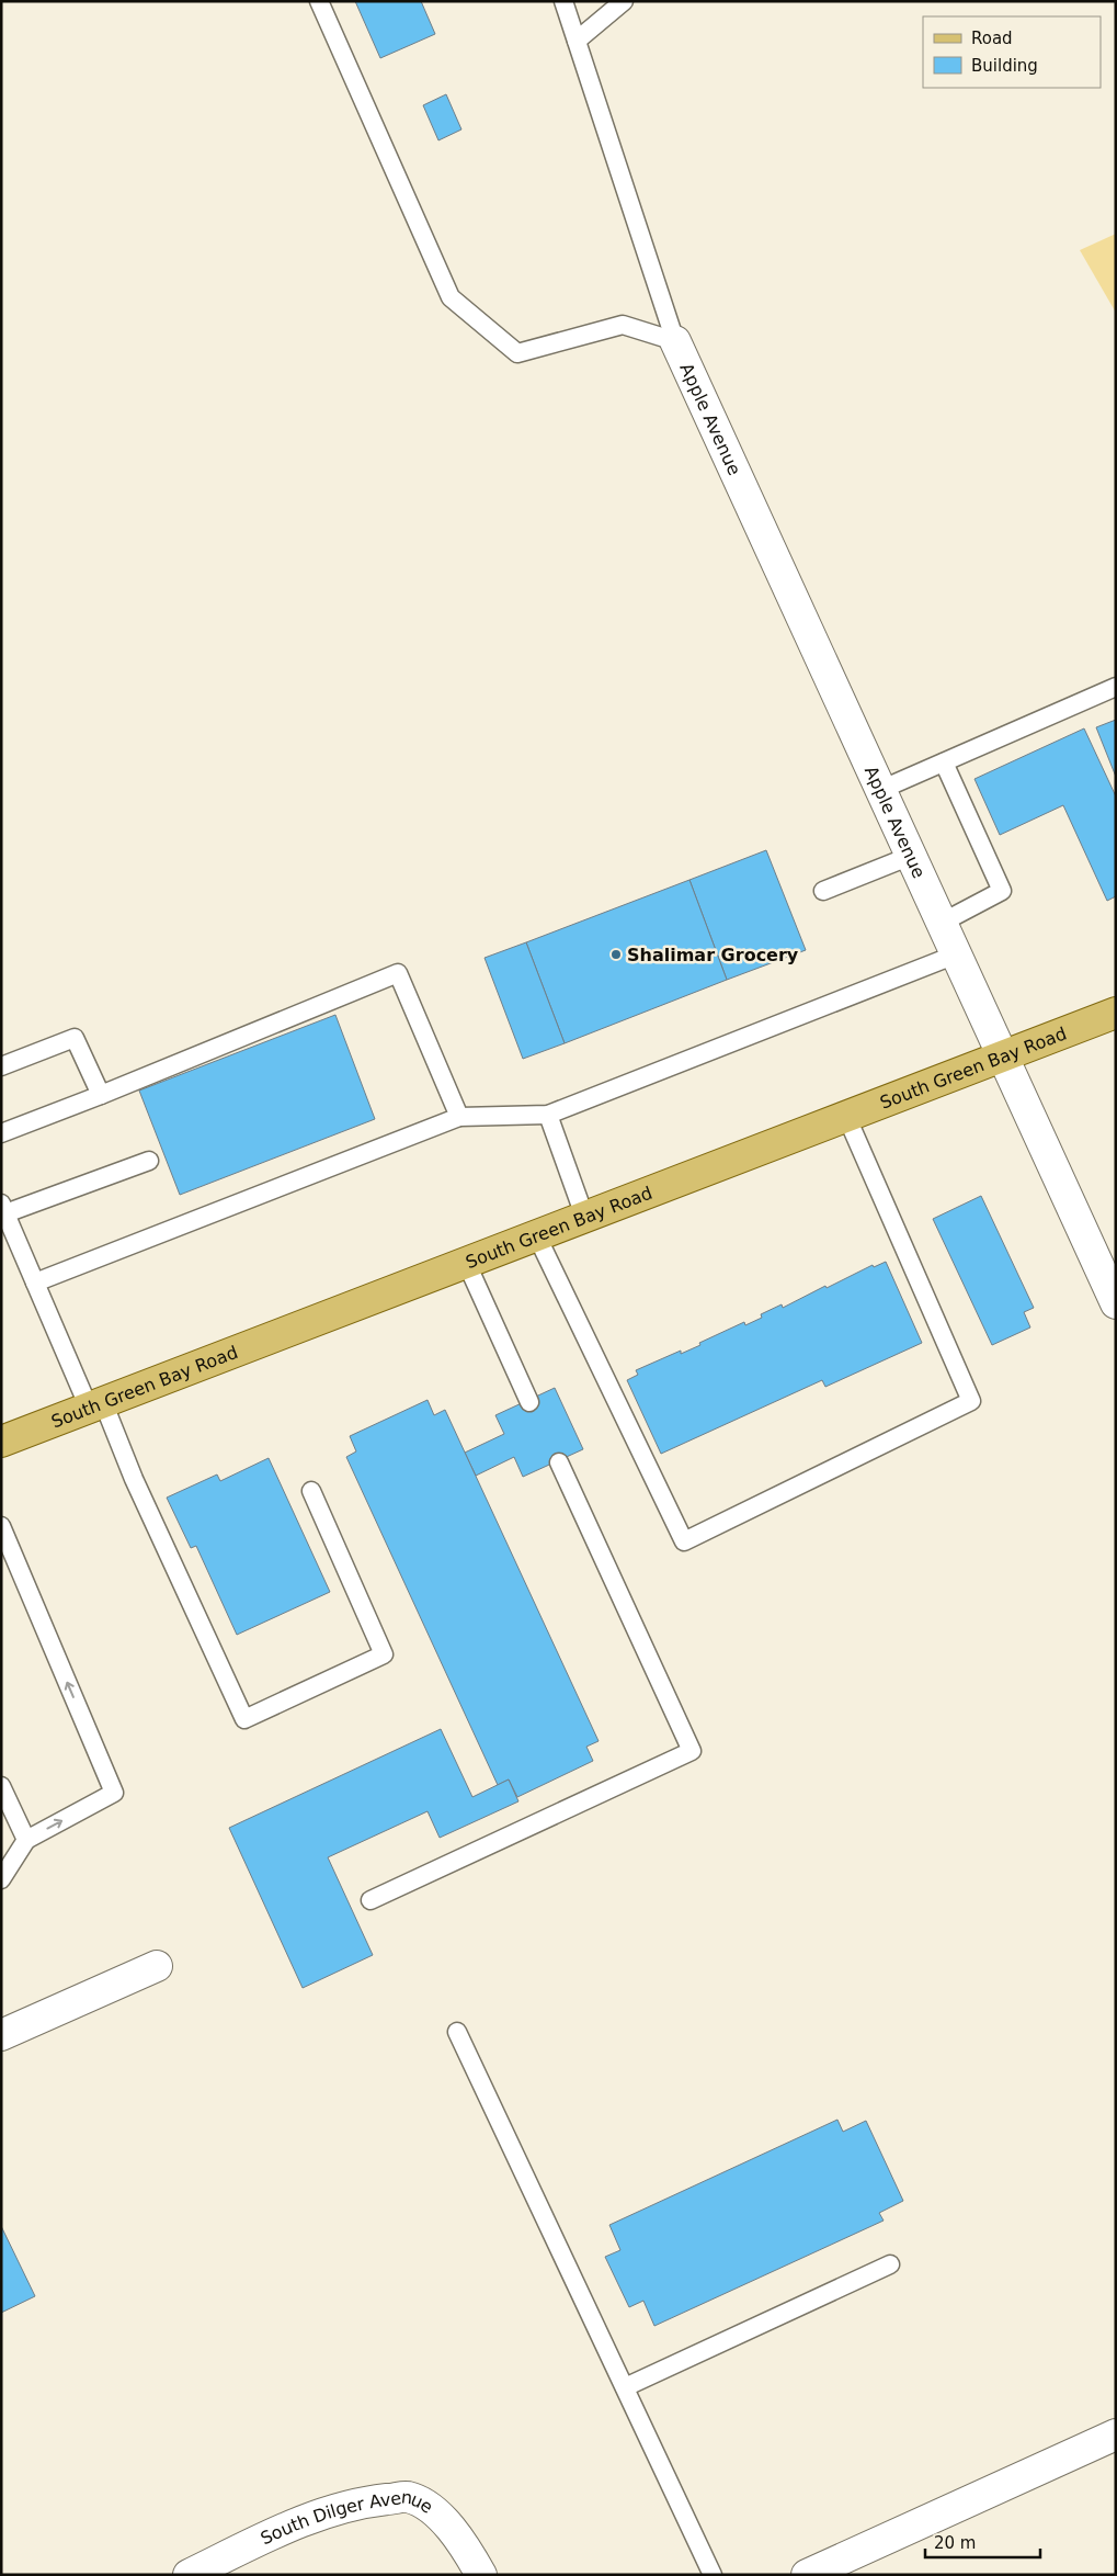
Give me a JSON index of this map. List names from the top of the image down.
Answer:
{
  "streets": {
    "main road": ["South Green Bay Road"],
    "street": ["Apple Avenue", "South Dilger Avenue"]
  },
  "crossings": [
    ["Apple Avenue", "South Green Bay Road"]
  ],
  "places": ["Shalimar Grocery"],
  "legend": ["Road", "Building"],
  "scale_bar": "20 m"
}
